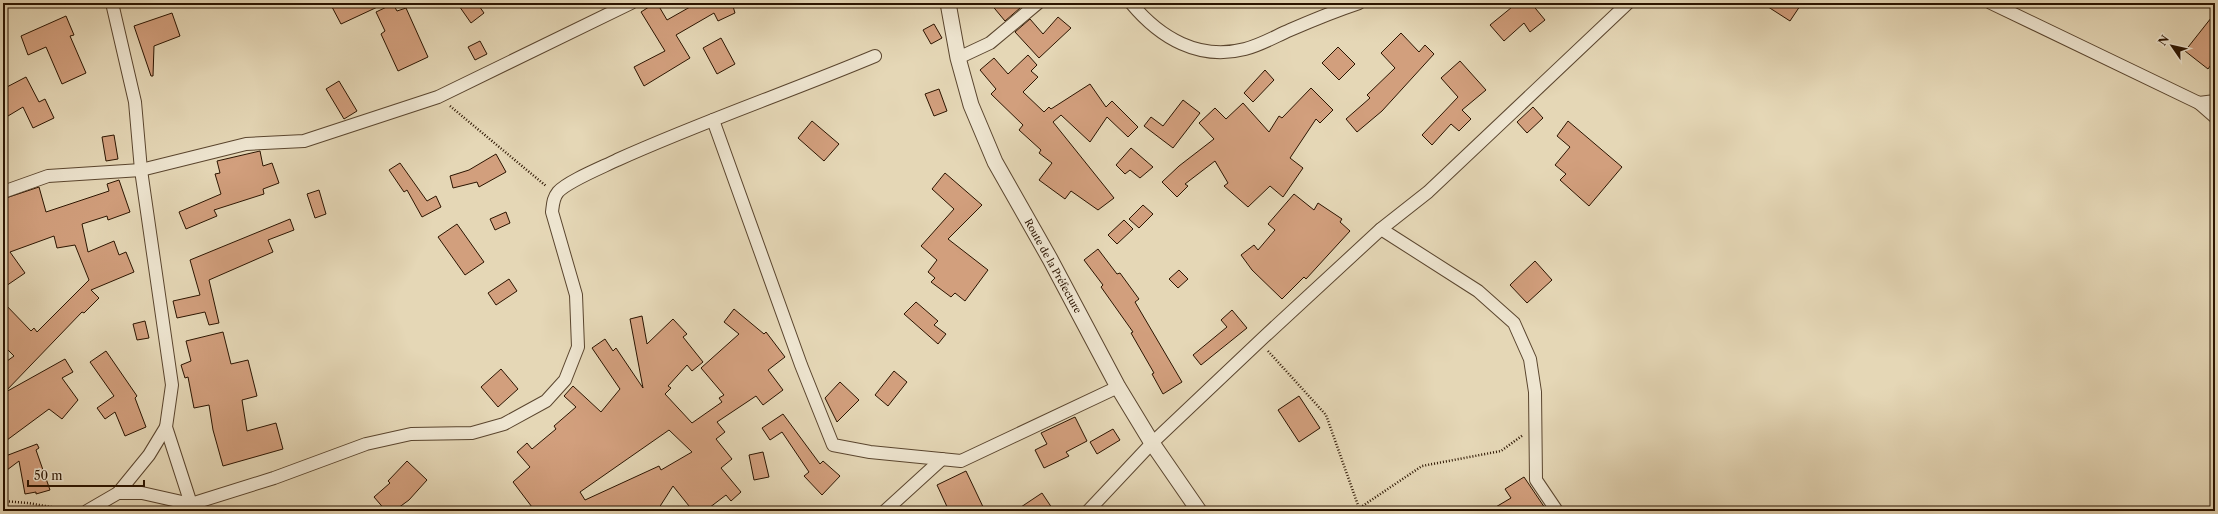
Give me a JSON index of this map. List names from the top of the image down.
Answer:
{
  "streets": {
    "street": ["Route de la Préfecture"]
  },
  "scale_bar": "50 m",
  "north": "top left"
}
